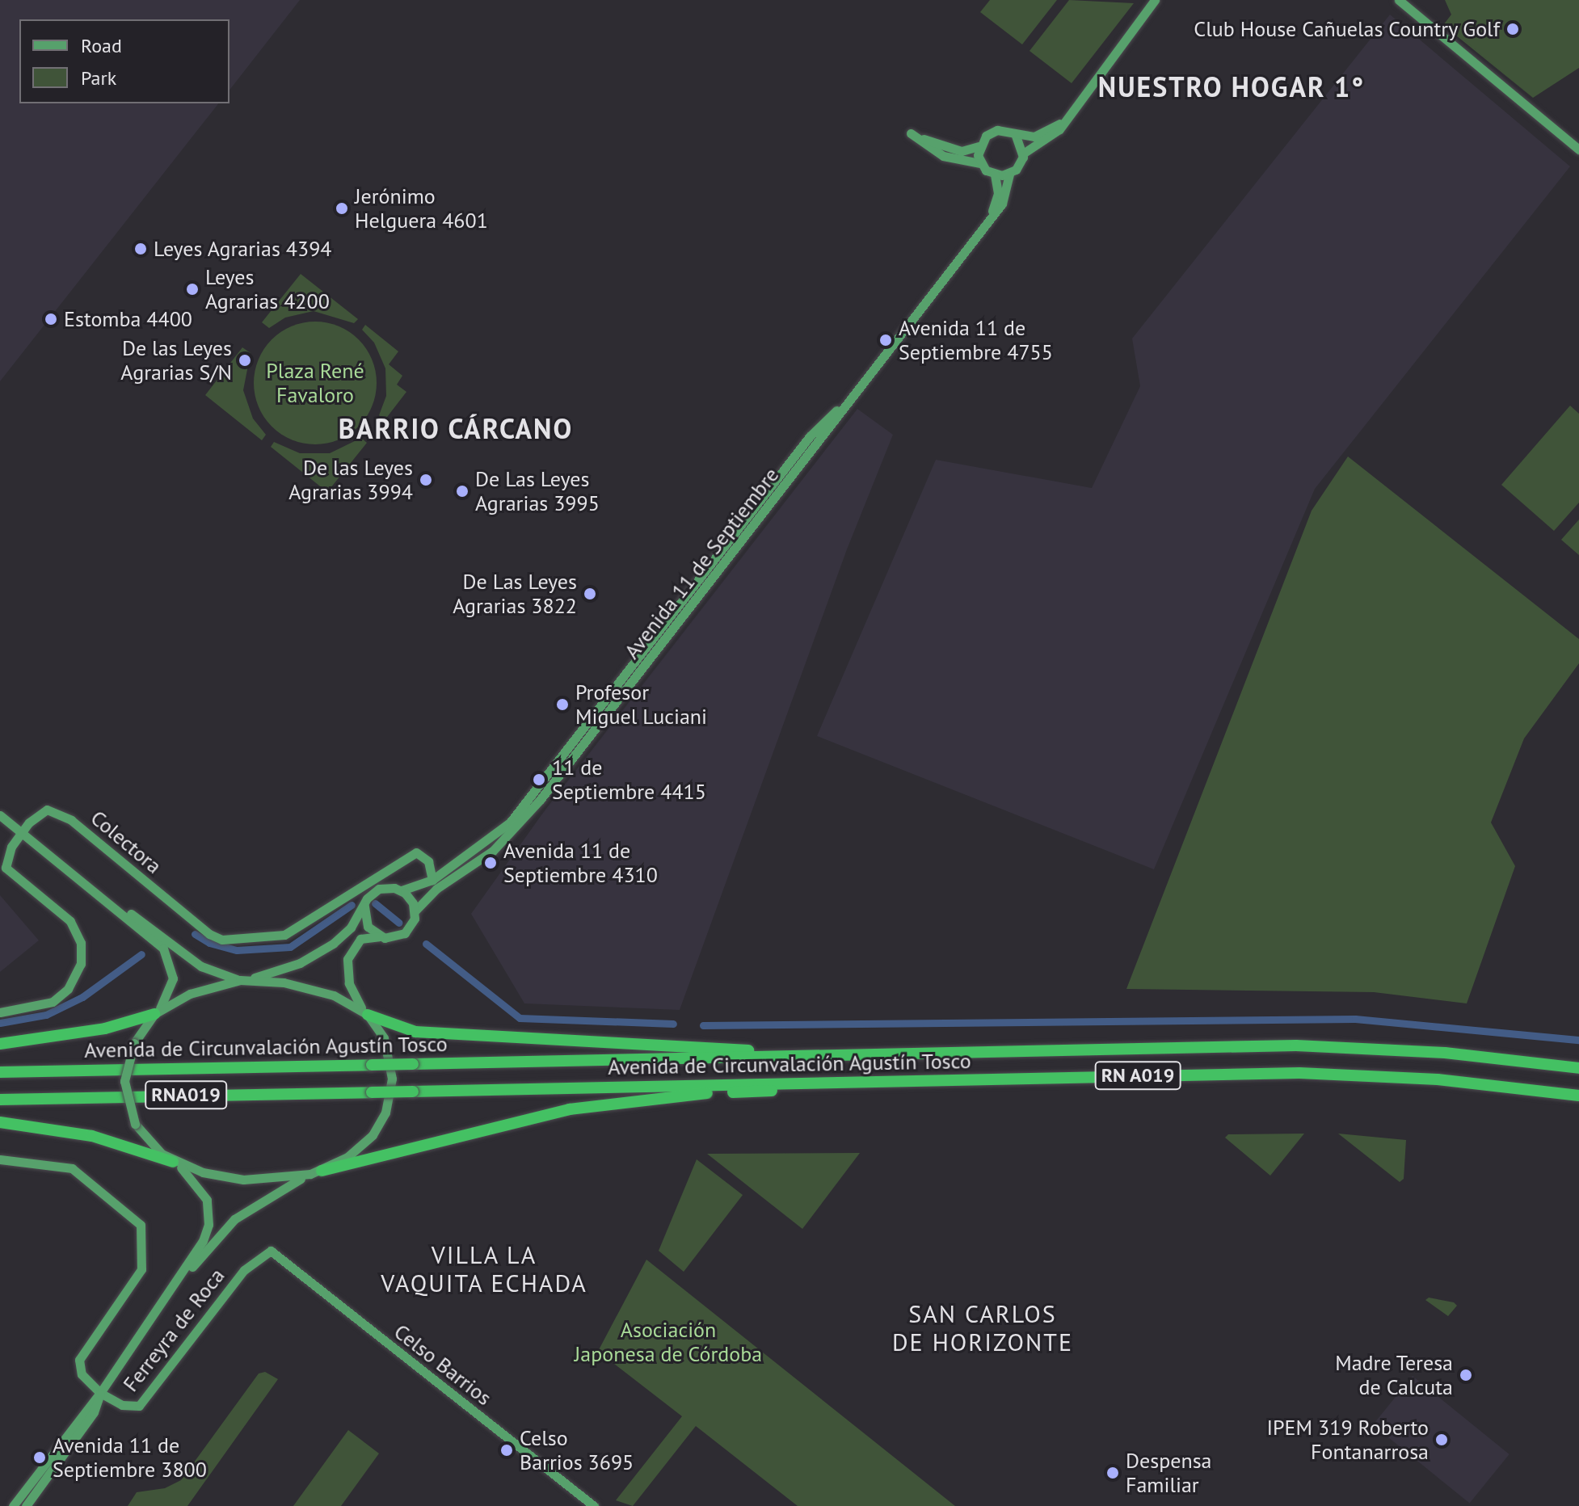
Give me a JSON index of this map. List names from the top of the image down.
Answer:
{
  "streets": {
    "highway": ["Avenida de Circunvalación Agustín Tosco", "RN A019", "RNA019"],
    "main road": [
      "Avenida 11 de Septiembre",
      "Colectora",
      "Ferreyra de Roca",
      "Celso Barrios"
    ]
  },
  "crossings": [
    ["Avenida 11 de Septiembre", "Colectora"],
    ["Ferreyra de Roca", "Celso Barrios"]
  ],
  "districts": [
    "NUESTRO HOGAR 1°",
    "BARRIO CÁRCANO",
    "VILLA LA VAQUITA ECHADA",
    "SAN CARLOS DE HORIZONTE"
  ],
  "parks": ["Plaza René Favaloro", "Asociación Japonesa de Córdoba"],
  "places": [
    "Club House Cañuelas Country Golf",
    "Jerónimo Helguera 4601",
    "Leyes Agrarias 4394",
    "Leyes Agrarias 4200",
    "Estomba 4400",
    "Avenida 11 de Septiembre 4755",
    "De las Leyes Agrarias S/N",
    "De las Leyes Agrarias 3994",
    "De Las Leyes Agrarias 3995",
    "De Las Leyes Agrarias 3822",
    "Profesor Miguel Luciani",
    "11 de Septiembre 4415",
    "Avenida 11 de Septiembre 4310",
    "Madre Teresa de Calcuta",
    "IPEM 319 Roberto Fontanarrosa",
    "Celso Barrios 3695",
    "Avenida 11 de Septiembre 3800",
    "Despensa Familiar"
  ],
  "legend": ["Road", "Park"]
}
